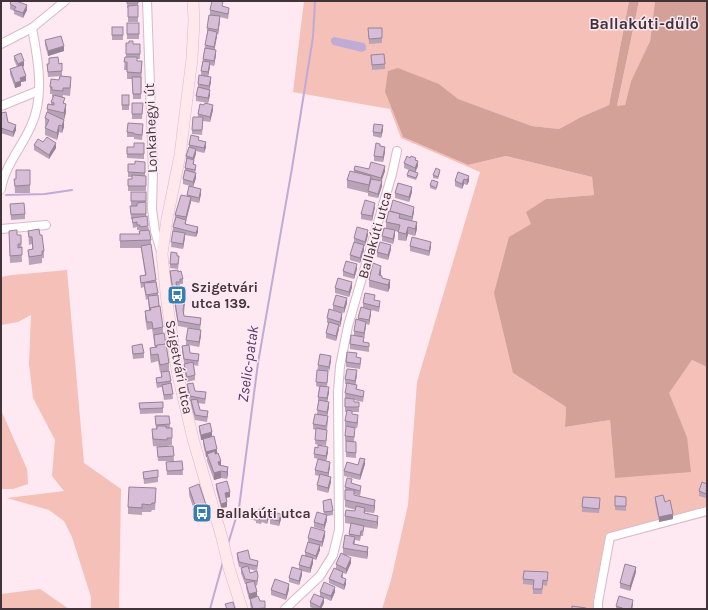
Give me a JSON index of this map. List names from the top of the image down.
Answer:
{
  "streets": {
    "street": ["Lonkahegyi út", "Ballakúti utca", "Szigetvári utca"]
  },
  "crossings": [
    ["Lonkahegyi út", "Szigetvári utca"]
  ],
  "districts": ["Ballakúti-dűlő"],
  "water": ["Zselic-patak"],
  "places": {
    "bus stop": ["Szigetvári utca 139.", "Ballakúti utca"]
  }
}
